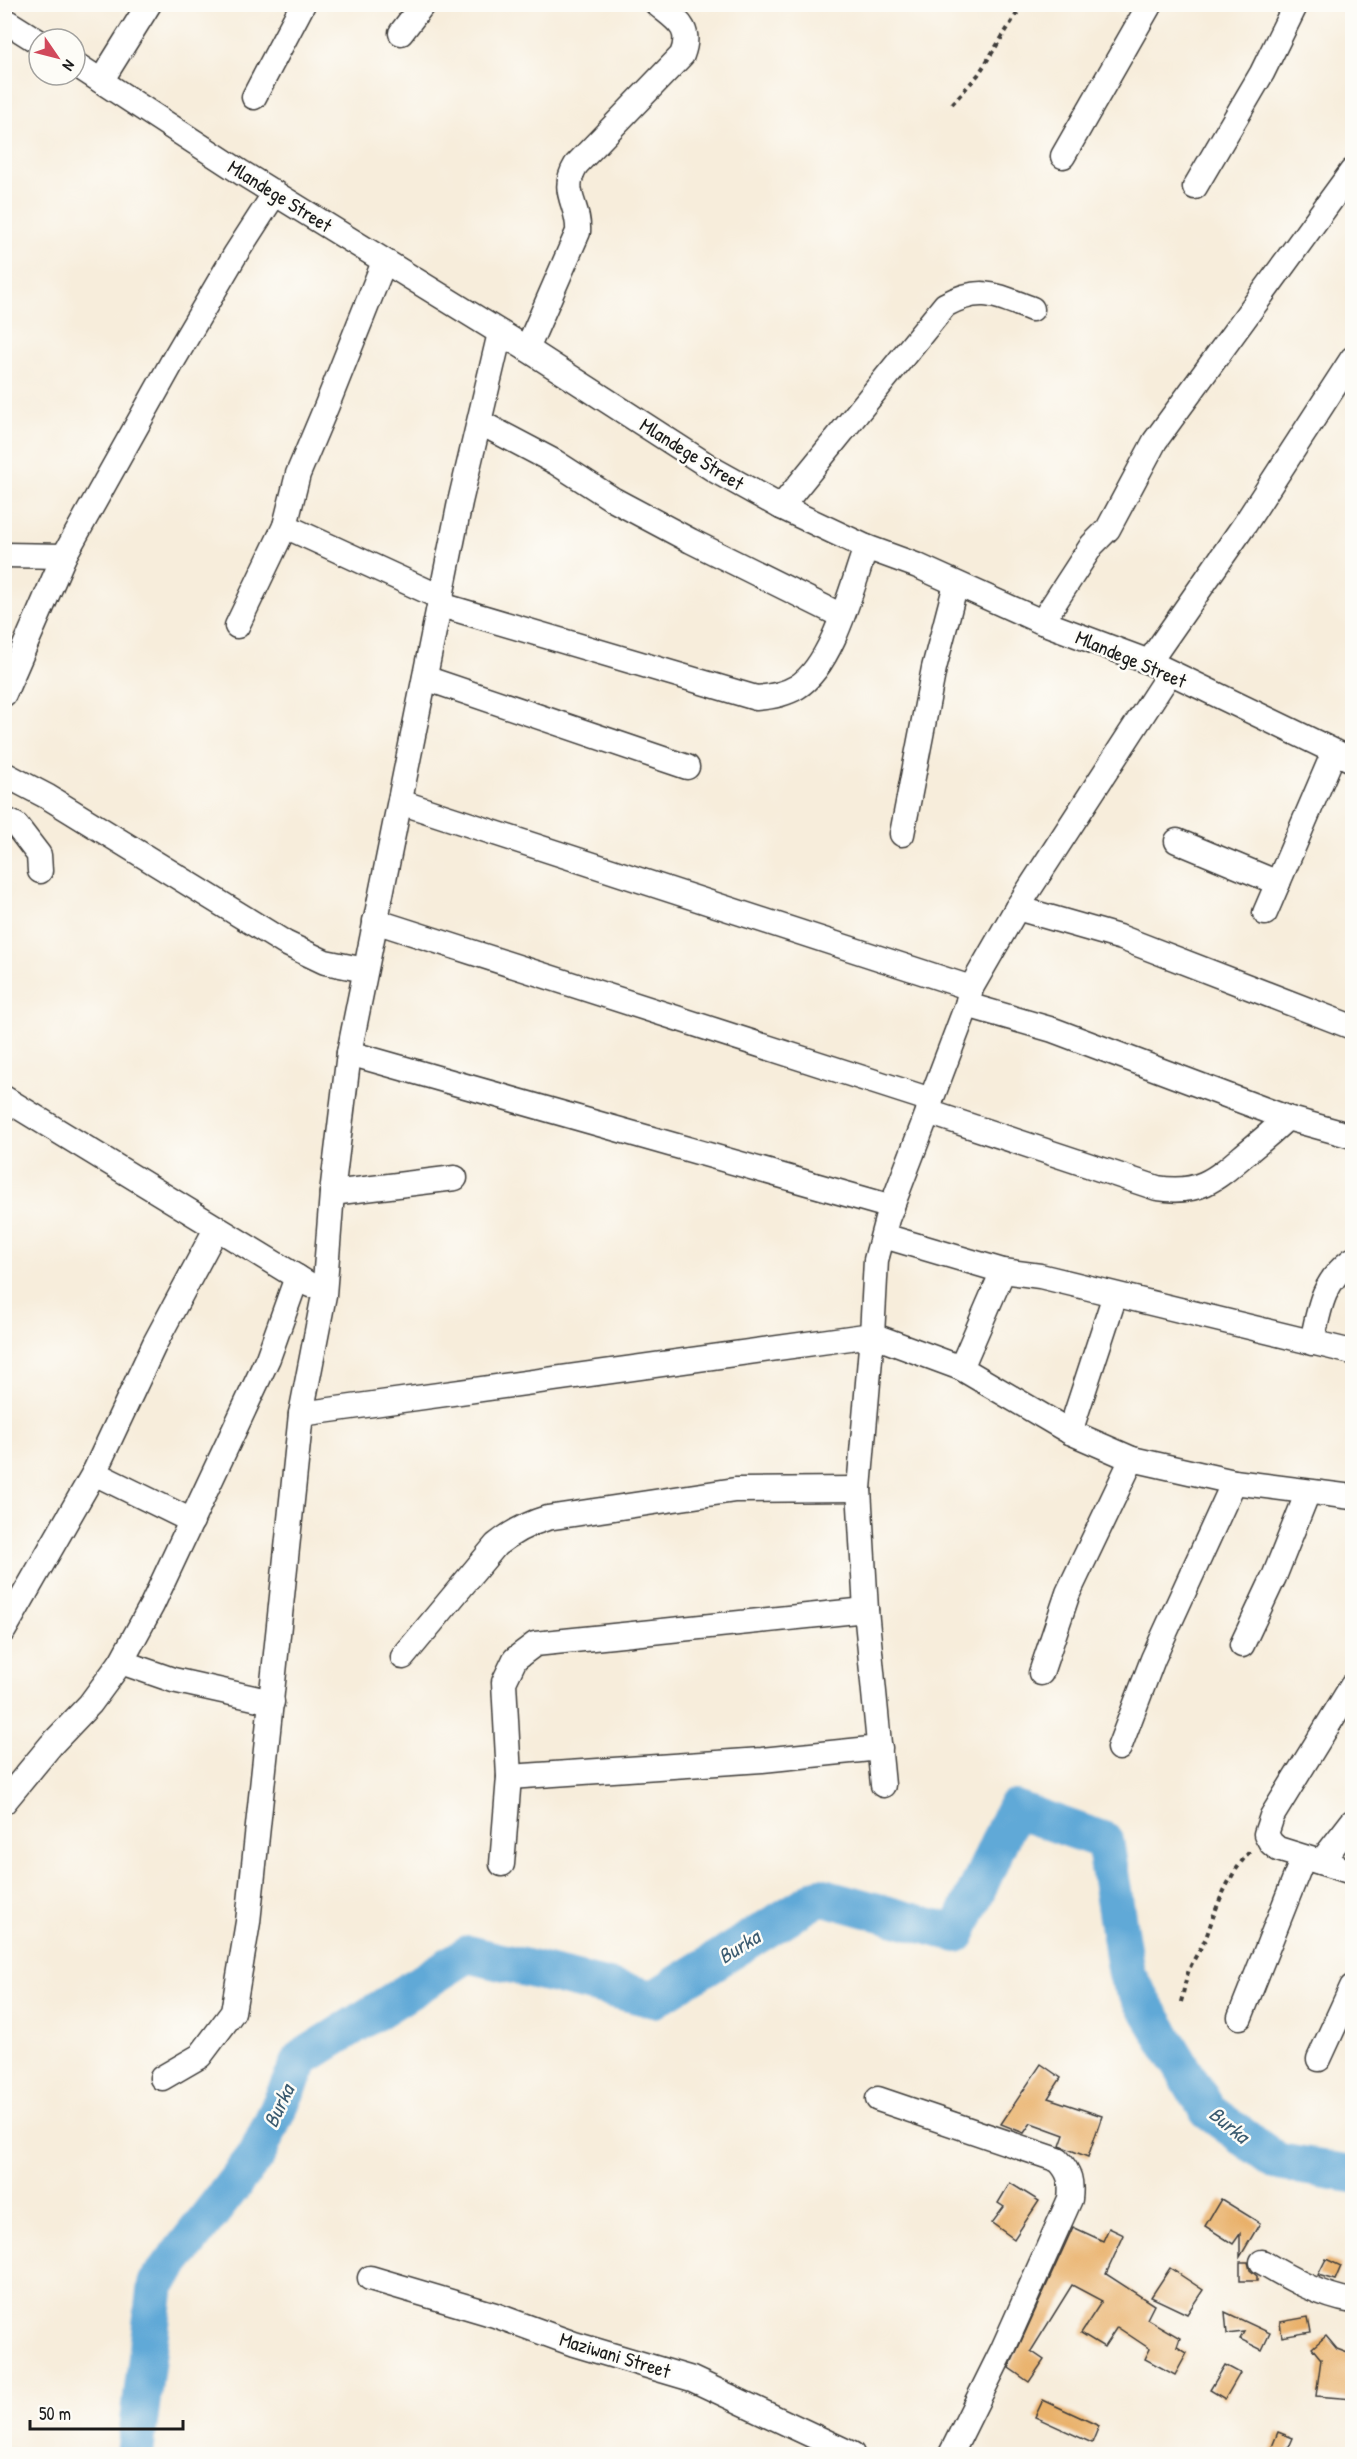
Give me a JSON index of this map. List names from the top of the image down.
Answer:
{
  "streets": {
    "street": ["Mlandege Street", "Maziwani Street"]
  },
  "water": ["Burka"],
  "scale_bar": "50 m",
  "north": "bottom right"
}
